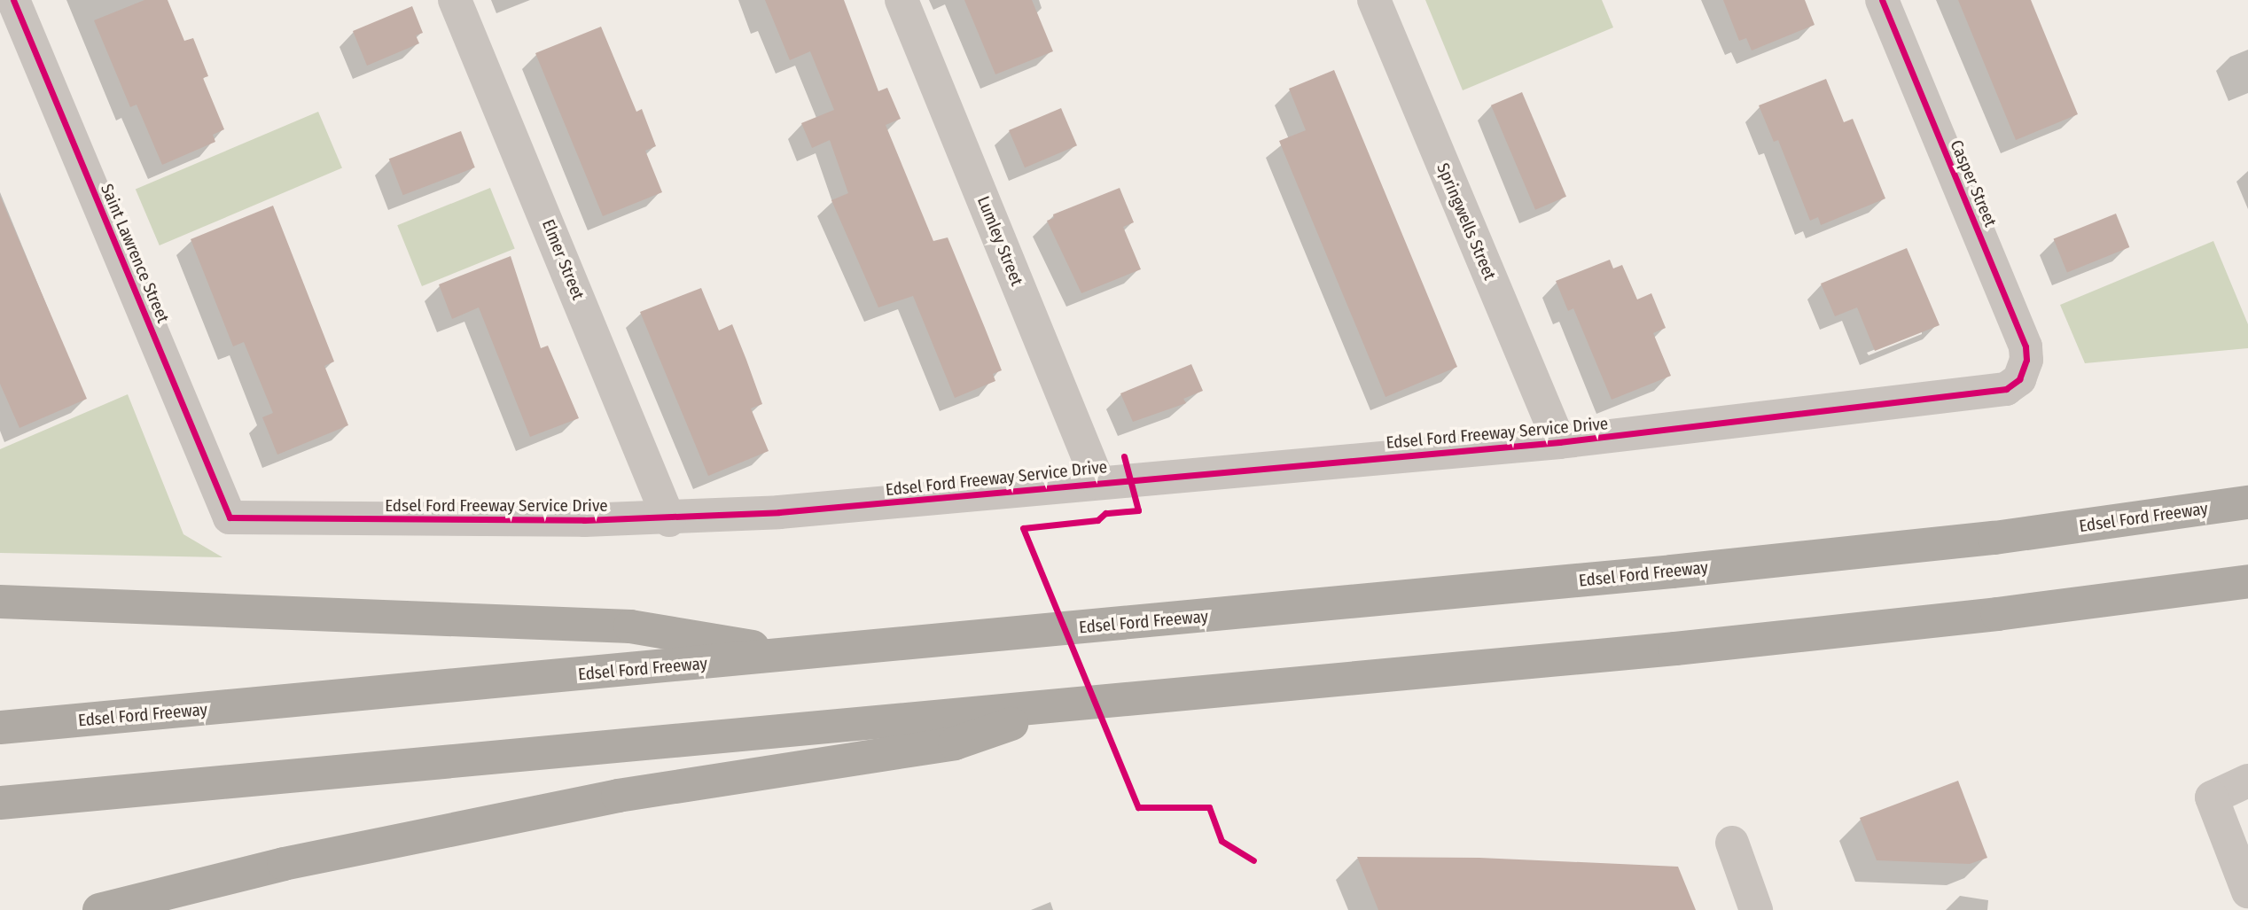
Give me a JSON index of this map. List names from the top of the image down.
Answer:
{
  "streets": {
    "highway": ["Edsel Ford Freeway"],
    "street": [
      "Casper Street",
      "Springwells Street",
      "Lumley Street",
      "Saint Lawrence Street",
      "Elmer Street",
      "Edsel Ford Freeway Service Drive"
    ]
  },
  "crossings": [
    ["Casper Street", "Edsel Ford Freeway Service Drive"],
    ["Springwells Street", "Edsel Ford Freeway Service Drive"],
    ["Lumley Street", "Edsel Ford Freeway Service Drive"],
    ["Saint Lawrence Street", "Edsel Ford Freeway Service Drive"],
    ["Elmer Street", "Edsel Ford Freeway Service Drive"]
  ]
}
